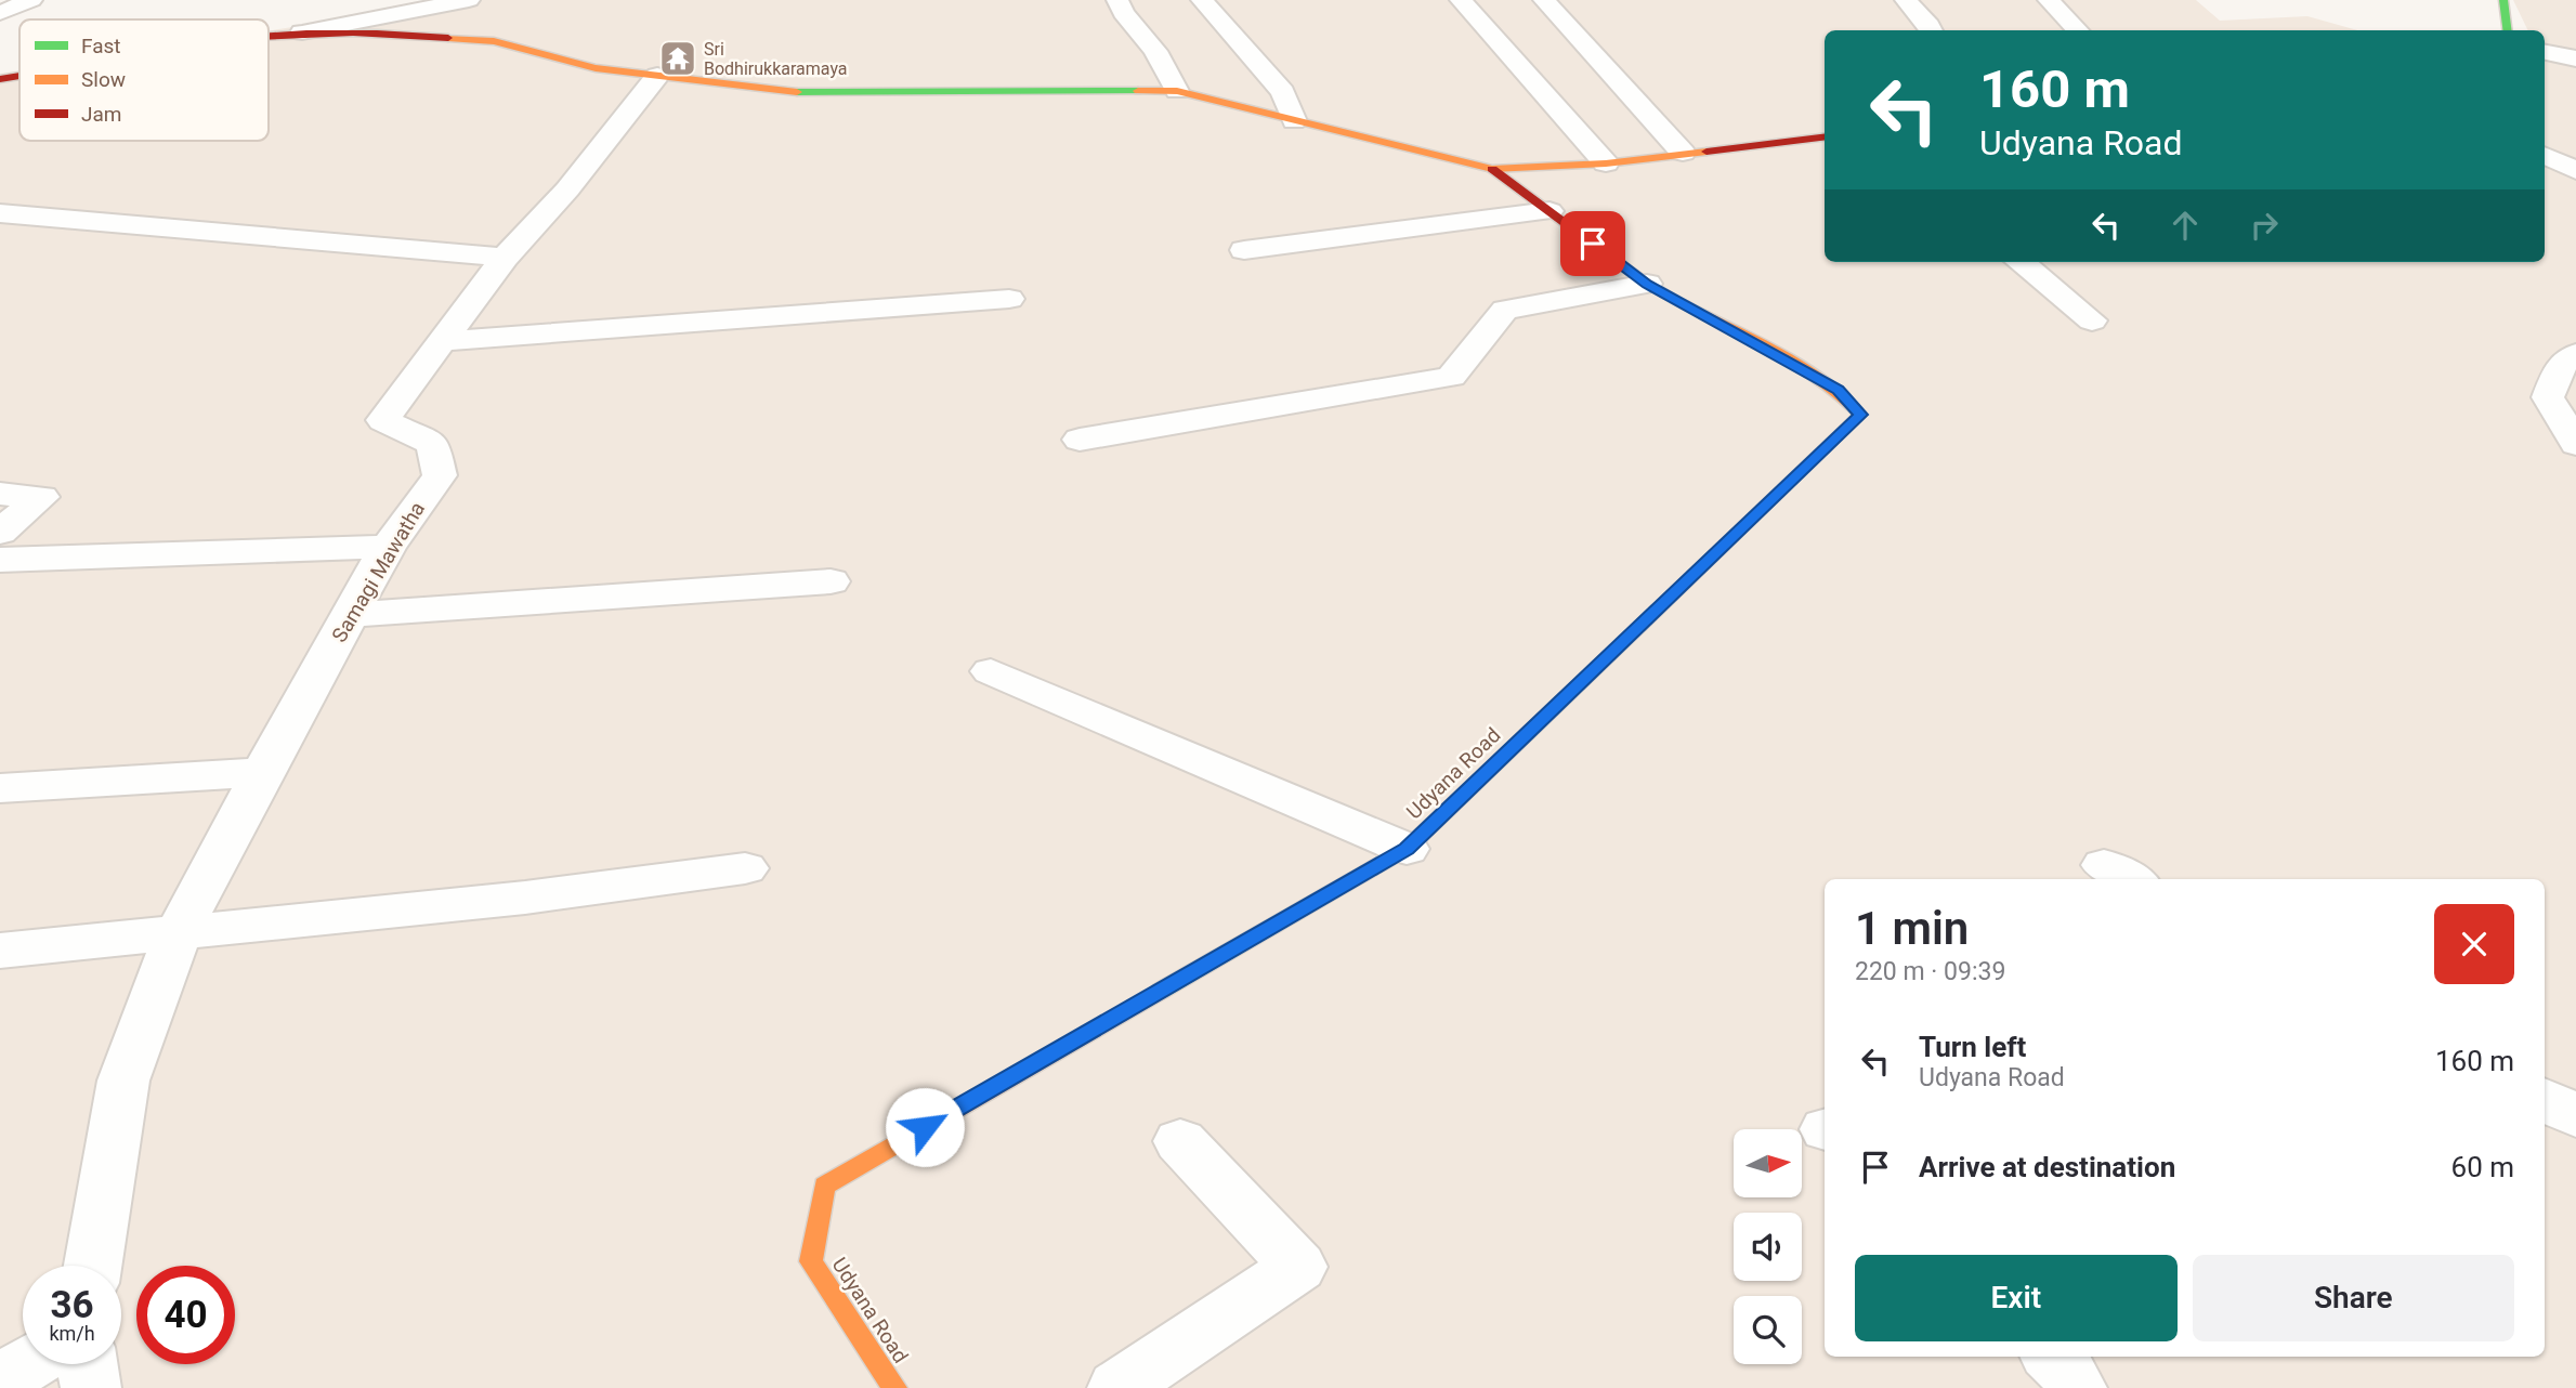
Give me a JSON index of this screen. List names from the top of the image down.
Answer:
{
  "streets": {
    "street": ["Samagi Mawatha", "Udyana Road"]
  },
  "places": {
    "temple": ["Sri Bodhirukkaramaya"]
  },
  "legend": ["Fast", "Slow", "Jam"],
  "north": "right",
  "page": {
    "turn": ["160 m", "Udyana Road"],
    "heading": ["1 min", "220 m · 09:39"],
    "list": [
      {
        "name": "Turn left",
        "note": "Udyana Road",
        "value": "160 m"
      },
      {
        "name": "Arrive at destination",
        "value": "60 m"
      }
    ],
    "buttons": ["Exit", "Share"],
    "speed": "36 km/h",
    "limit": "40"
  }
}
